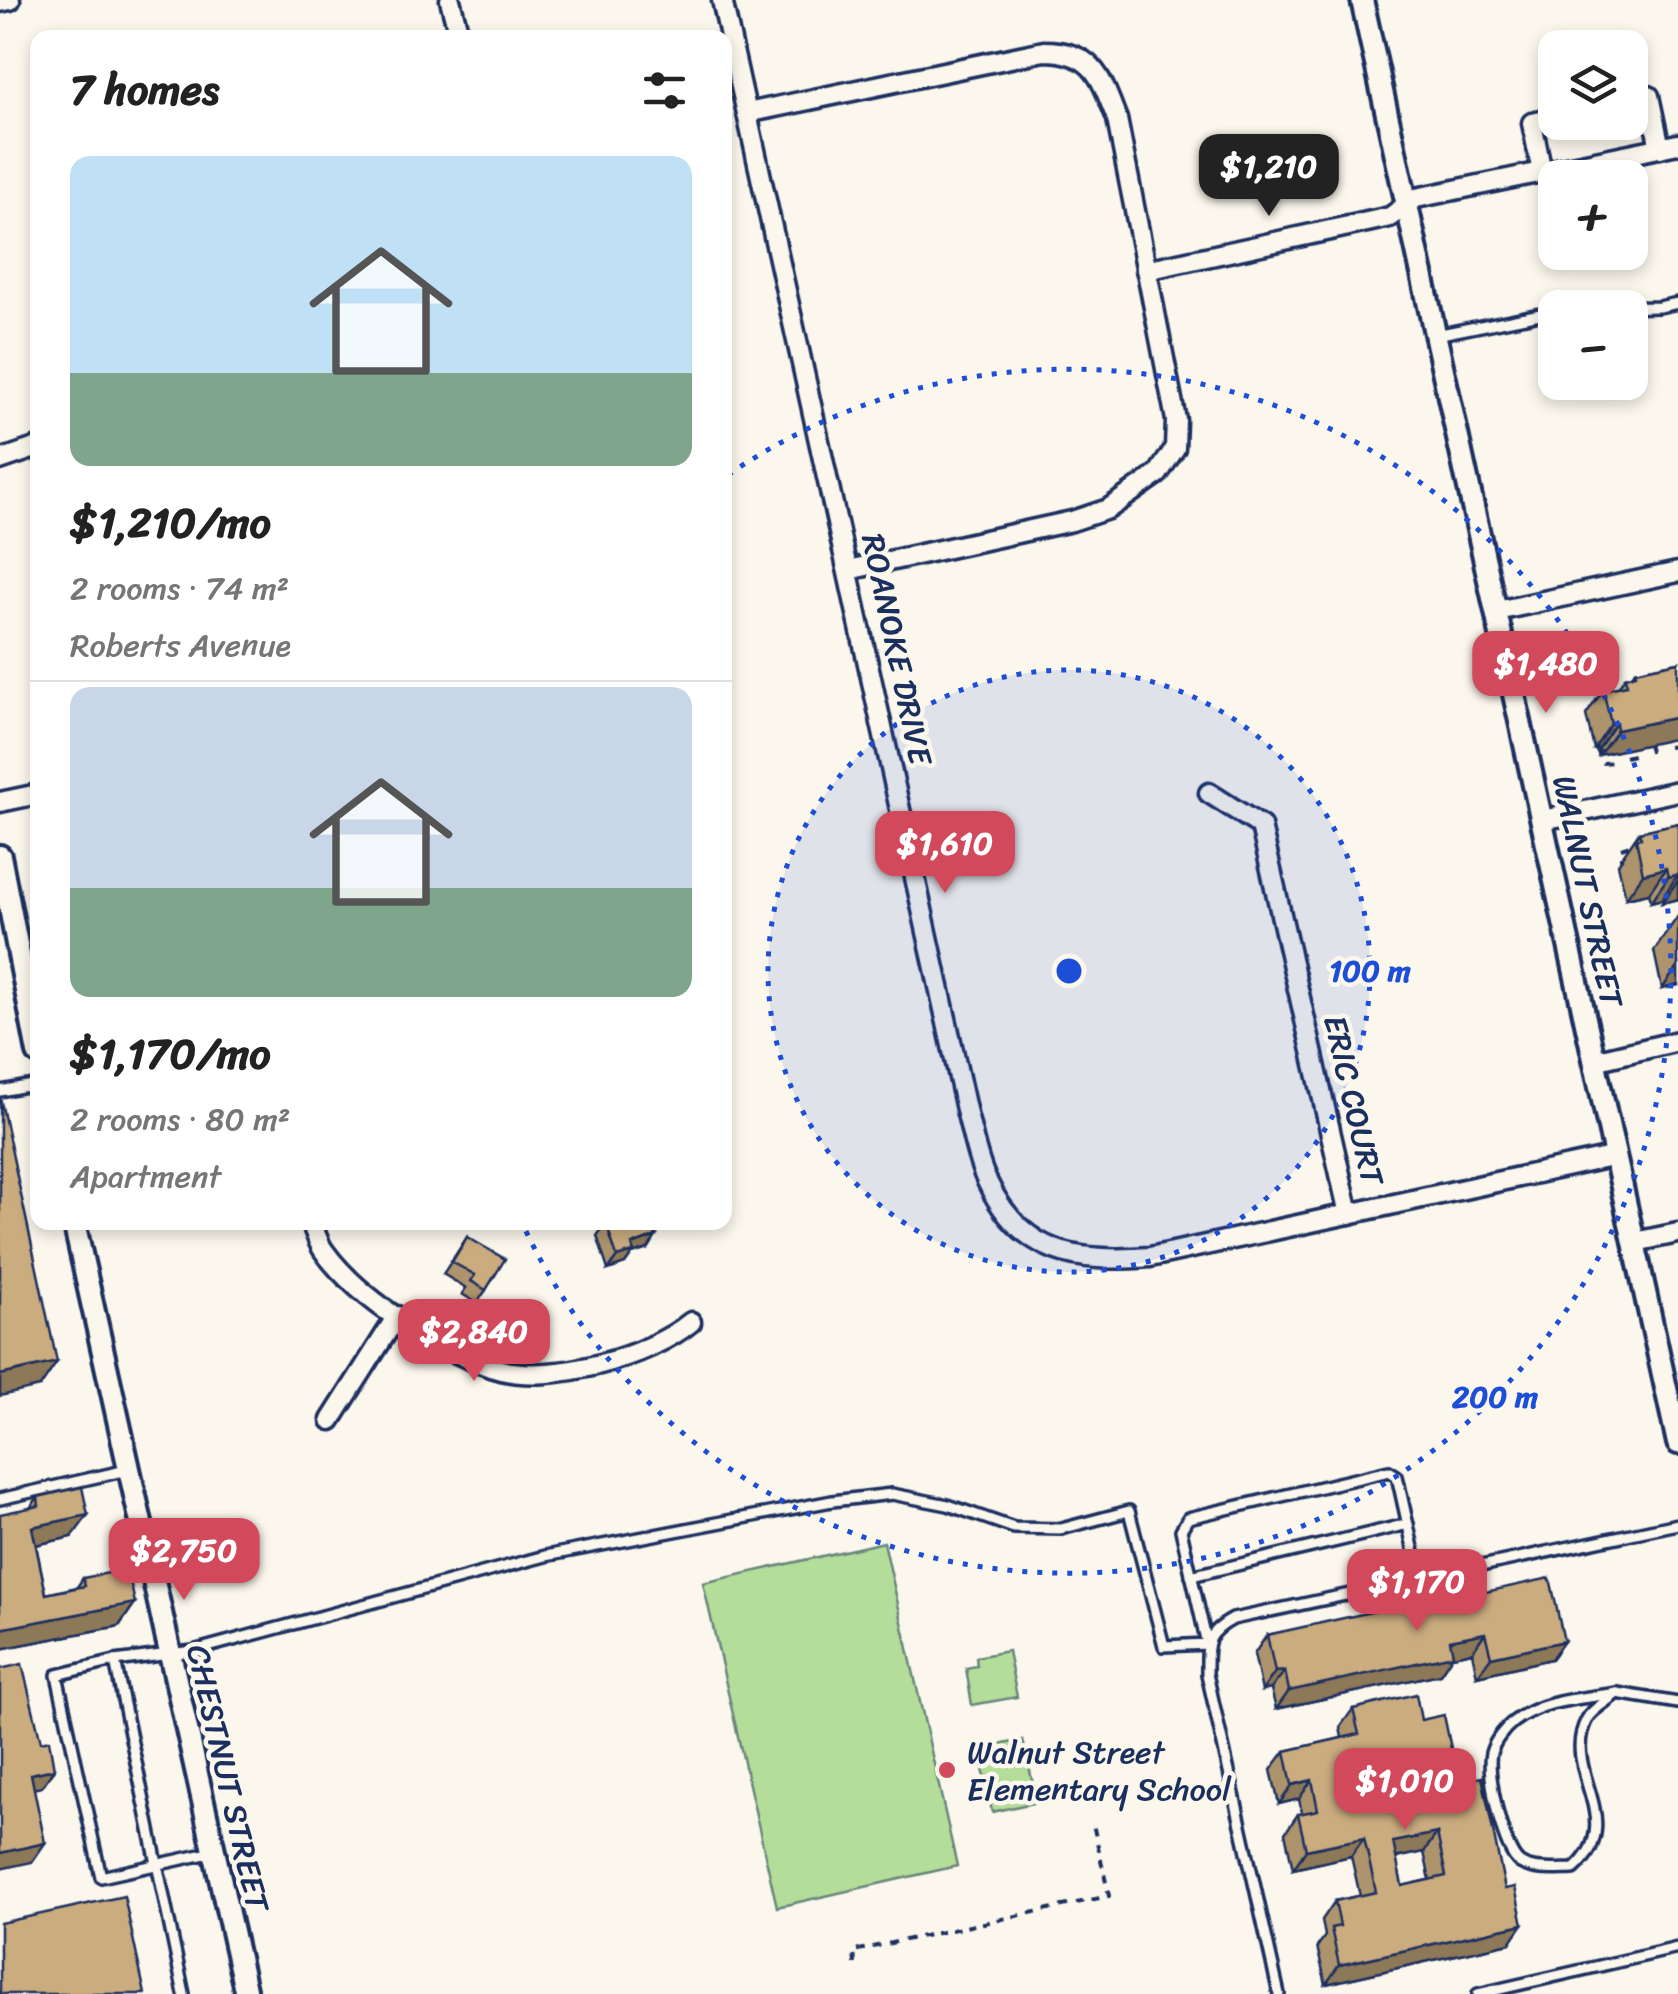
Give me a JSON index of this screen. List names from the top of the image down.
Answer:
{
  "streets": {
    "street": [
      "ROANOKE DRIVE",
      "WALNUT STREET",
      "ERIC COURT",
      "CHESTNUT STREET"
    ]
  },
  "crossings": [
    ["ROANOKE DRIVE", "WALNUT STREET"],
    ["ROANOKE DRIVE", "ERIC COURT"]
  ],
  "places": ["Walnut Street Elementary School"],
  "page": {
    "map_buttons": ["+", "−"],
    "heading": "7 homes",
    "price": [
      "$1,210",
      "$1,480",
      "$1,610",
      "$2,840",
      "$2,750",
      "$1,170",
      "$1,010"
    ],
    "list": [
      {
        "name": "$1,210/mo",
        "note": "2 rooms · 74 m² · Roberts Avenue"
      },
      {
        "name": "$1,170/mo",
        "note": "2 rooms · 80 m² · Apartment"
      }
    ]
  },
  "rings": ["100 m", "200 m"]
}
